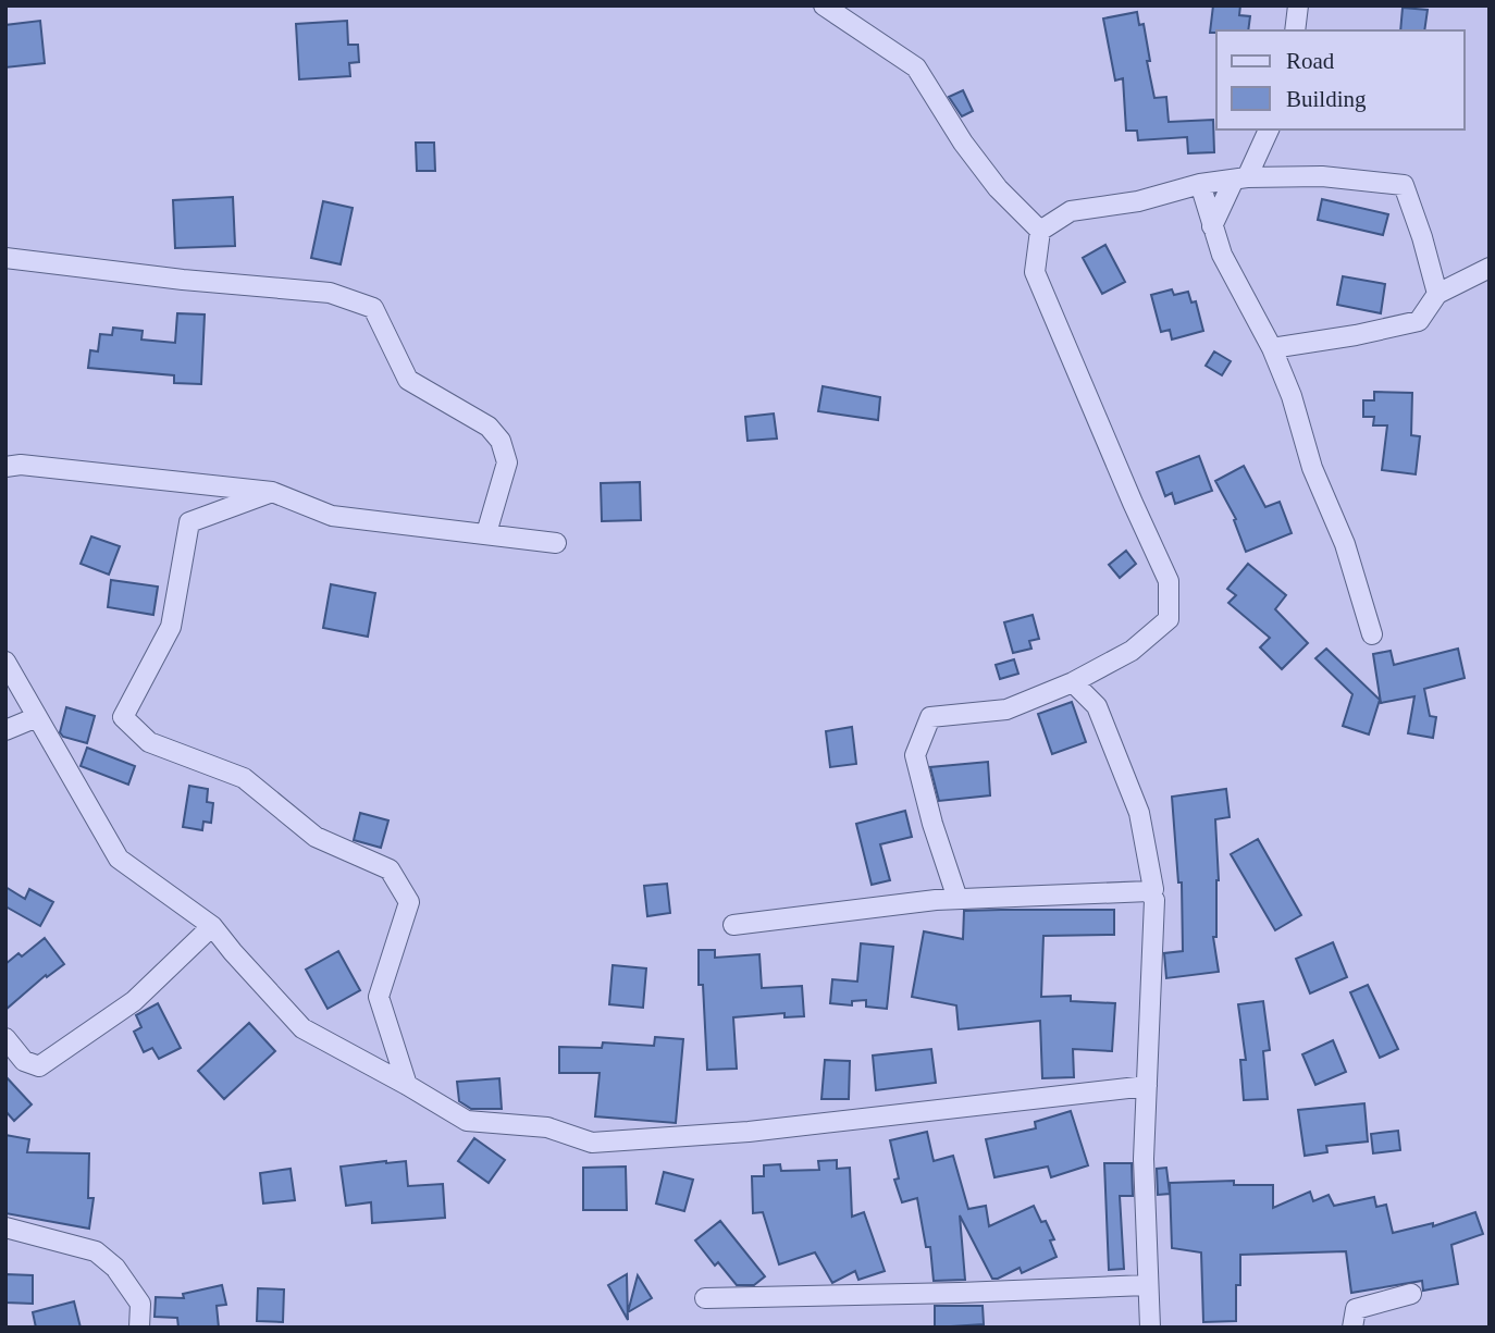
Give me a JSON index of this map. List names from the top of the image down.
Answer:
{
  "legend": ["Road", "Building"]
}
